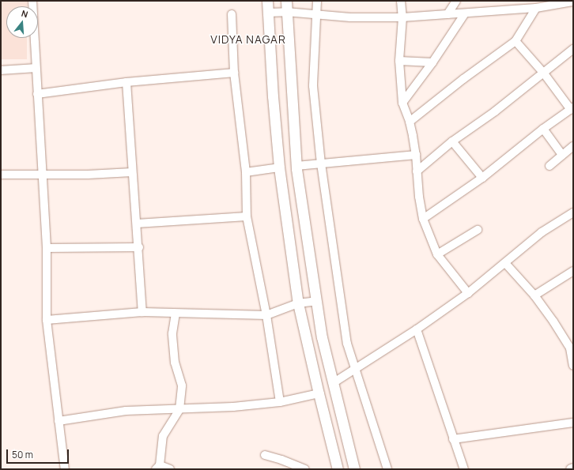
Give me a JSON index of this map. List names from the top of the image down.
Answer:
{
  "districts": ["VIDYA NAGAR"],
  "scale_bar": "50 m",
  "north": "top"
}
